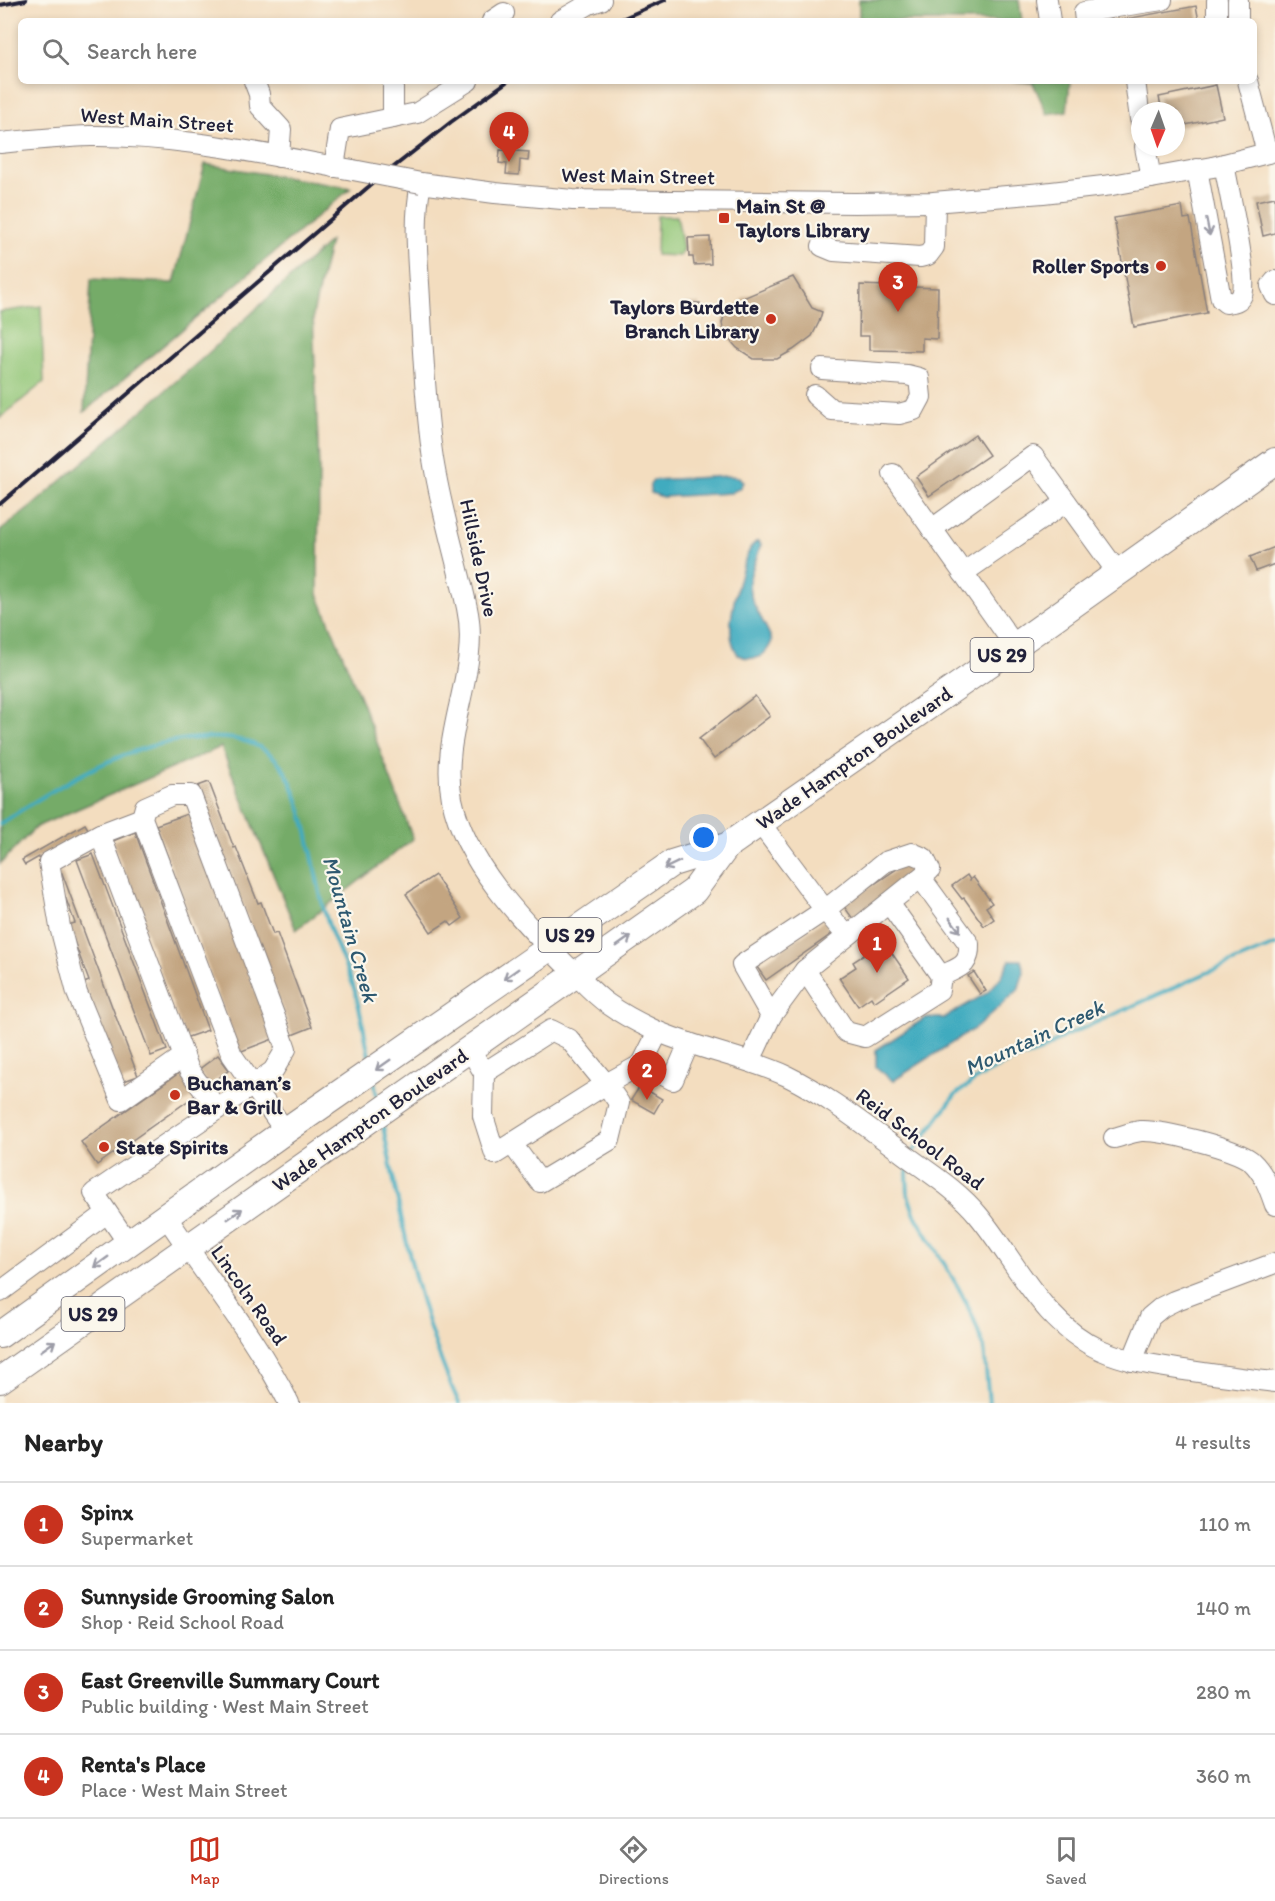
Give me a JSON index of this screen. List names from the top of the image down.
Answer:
{
  "streets": {
    "main road": ["US 29", "Wade Hampton Boulevard"],
    "street": [
      "West Main Street",
      "Hillside Drive",
      "Reid School Road",
      "Lincoln Road"
    ]
  },
  "crossings": [
    ["West Main Street", "Hillside Drive"],
    ["Hillside Drive", "Wade Hampton Boulevard"],
    ["Hillside Drive", "Reid School Road"],
    ["Wade Hampton Boulevard", "Reid School Road"],
    ["Wade Hampton Boulevard", "Lincoln Road"]
  ],
  "water": ["Mountain Creek"],
  "places": {
    "transit": ["Main St @ Taylors Library"],
    "other": [
      "Roller Sports",
      "Taylors Burdette Branch Library",
      "Buchanan’s Bar & Grill",
      "State Spirits"
    ]
  },
  "north": "bottom",
  "page": {
    "search": "Search here",
    "pins": [
      "4",
      "3",
      "1",
      "2"
    ],
    "heading": ["Nearby", "4 results"],
    "list": [
      {
        "mark": "1",
        "name": "Spinx",
        "note": "Supermarket",
        "value": "110 m"
      },
      {
        "mark": "2",
        "name": "Sunnyside Grooming Salon",
        "note": "Shop · Reid School Road",
        "value": "140 m"
      },
      {
        "mark": "3",
        "name": "East Greenville Summary Court",
        "note": "Public building · West Main Street",
        "value": "280 m"
      },
      {
        "mark": "4",
        "name": "Renta's Place",
        "note": "Place · West Main Street",
        "value": "360 m"
      }
    ],
    "nav": ["Map", "Directions", "Saved"]
  }
}
